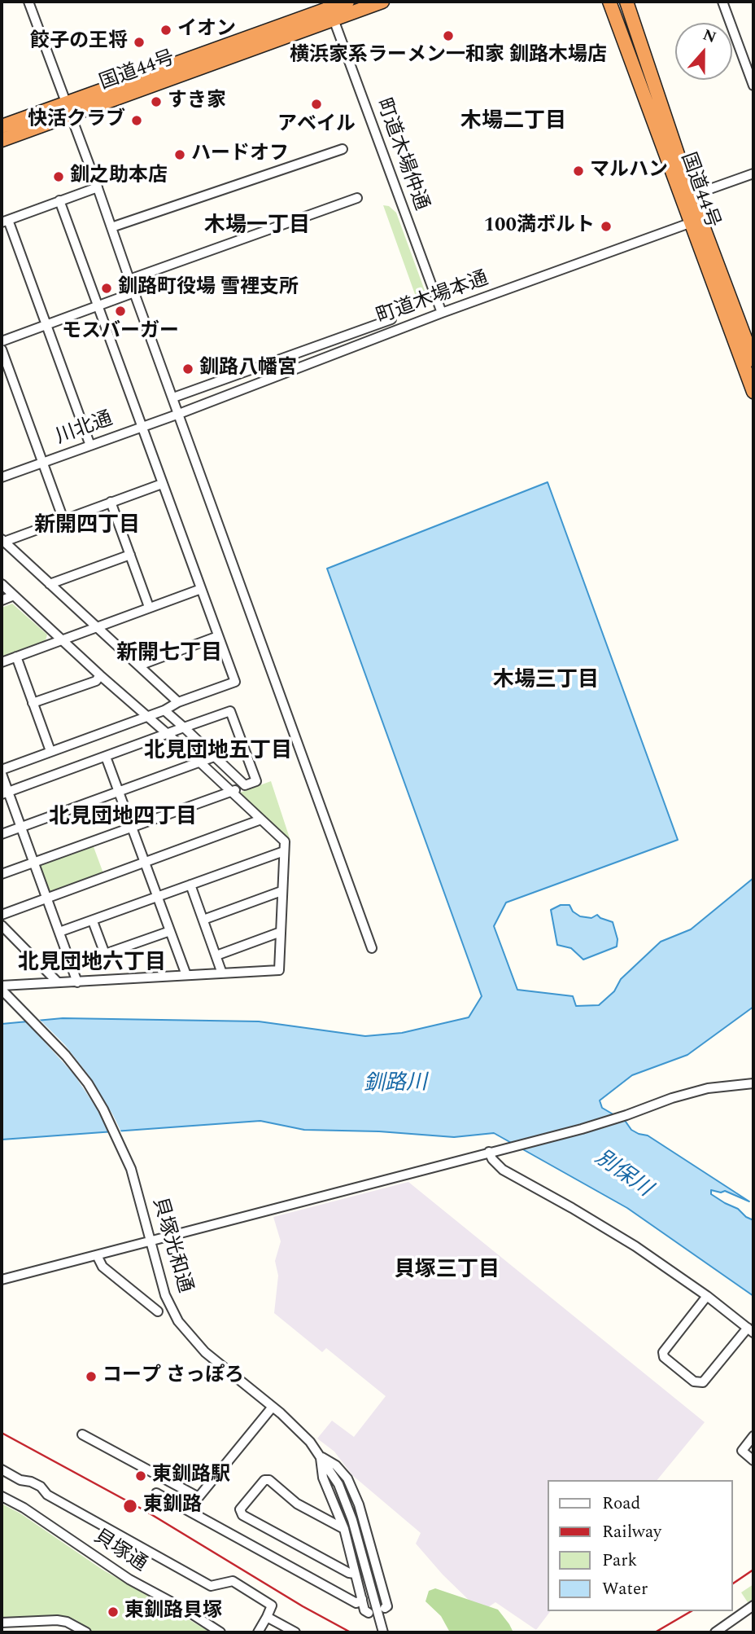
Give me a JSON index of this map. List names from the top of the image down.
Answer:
{
  "streets": {
    "highway": ["国道44号"],
    "street": [
      "町道木場仲通",
      "町道木場本通",
      "川北通",
      "貝塚光和通",
      "貝塚通"
    ]
  },
  "crossings": [
    ["国道44号", "町道木場仲通"],
    ["国道44号", "町道木場本通"],
    ["町道木場仲通", "町道木場本通"],
    ["町道木場本通", "川北通"]
  ],
  "districts": [
    "木場二丁目",
    "木場一丁目",
    "新開四丁目",
    "新開七丁目",
    "木場三丁目",
    "北見団地五丁目",
    "北見団地四丁目",
    "北見団地六丁目",
    "貝塚三丁目"
  ],
  "water": ["釧路川", "別保川"],
  "places": [
    "イオン",
    "横浜家系ラーメン一和家 釧路木場店",
    "餃子の王将",
    "すき家",
    "アベイル",
    "快活クラブ",
    "ハードオフ",
    "マルハン",
    "釧之助本店",
    "100満ボルト",
    "釧路町役場 雪裡支所",
    "モスバーガー",
    "釧路八幡宮",
    "コープ さっぽろ",
    "東釧路駅",
    "東釧路",
    "東釧路貝塚"
  ],
  "legend": [
    "Road",
    "Railway",
    "Park",
    "Water"
  ],
  "north": "top"
}
